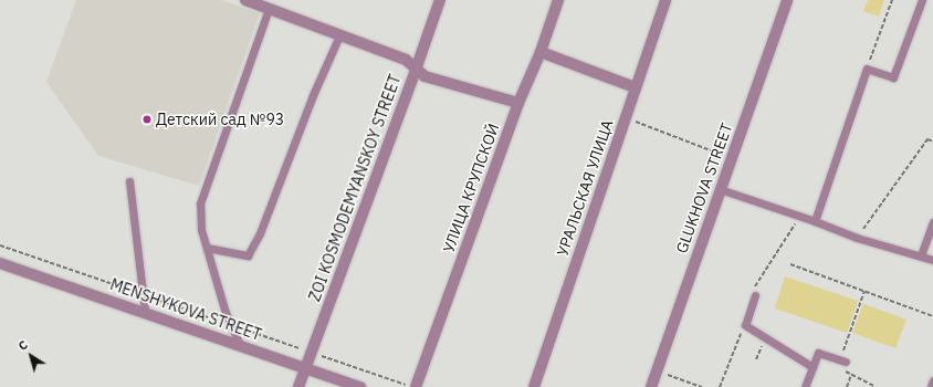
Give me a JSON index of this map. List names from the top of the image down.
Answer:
{
  "streets": {
    "street": [
      "ZOI KOSMODEMYANSKOY STREET",
      "УЛИЦА КРУПСКОЙ",
      "УРАЛЬСКАЯ УЛИЦА",
      "GLUKHOVA STREET",
      "MENSHYKOVA STREET"
    ]
  },
  "crossings": [
    ["ZOI KOSMODEMYANSKOY STREET", "MENSHYKOVA STREET"]
  ],
  "places": ["Детский сад №93"],
  "north": "top left"
}
